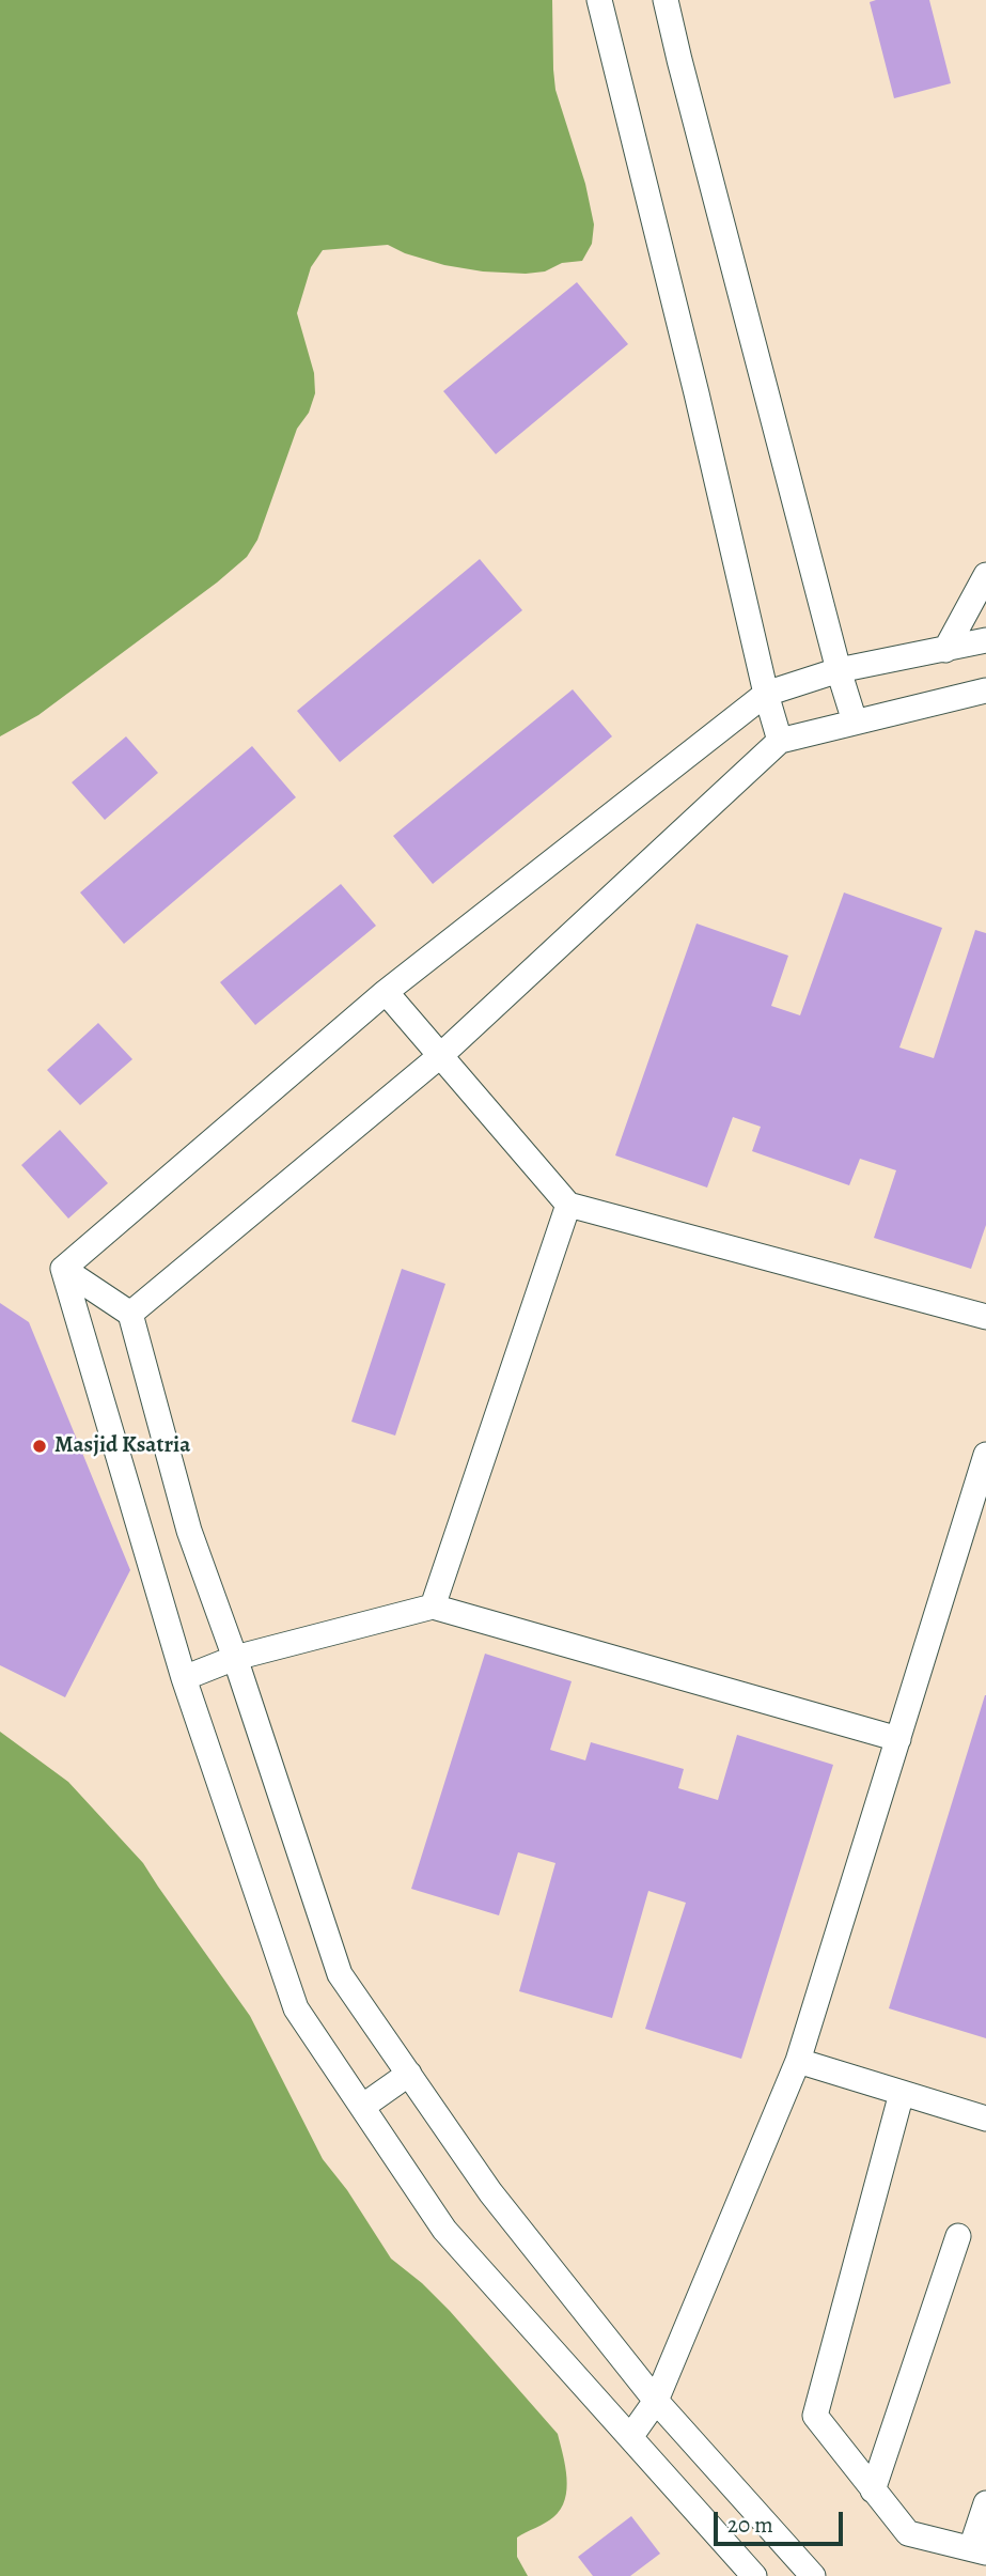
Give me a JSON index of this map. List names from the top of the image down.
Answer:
{
  "places": ["Masjid Ksatria"],
  "scale_bar": "20 m"
}
